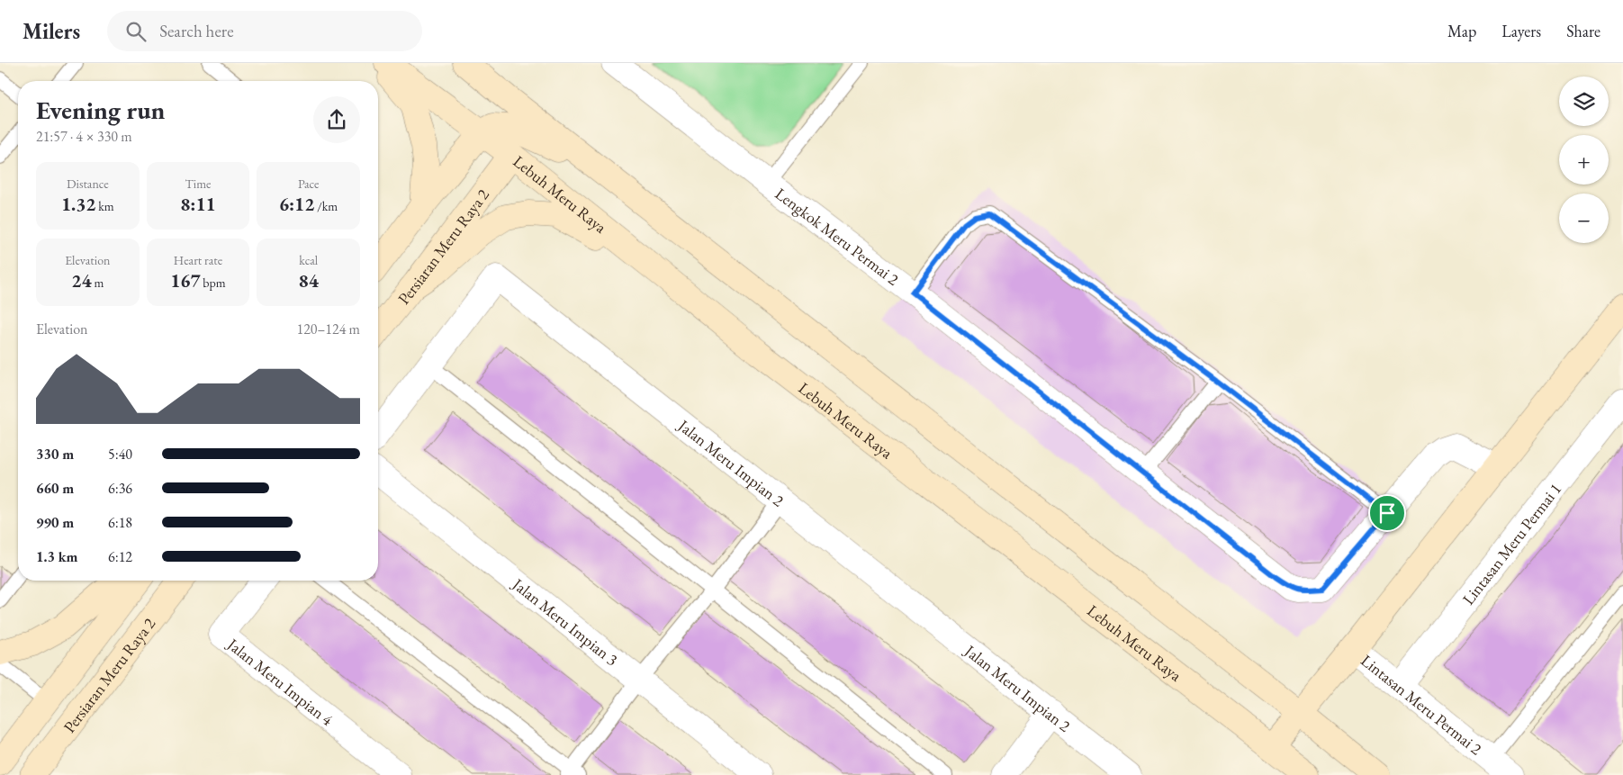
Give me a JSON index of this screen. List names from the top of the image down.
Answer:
{
  "streets": {
    "main road": ["Lebuh Meru Raya", "Persiaran Meru Raya 2"],
    "street": [
      "Lengkok Meru Permai 2",
      "Jalan Meru Impian 2",
      "Lintasan Meru Permai 1",
      "Jalan Meru Impian 3",
      "Jalan Meru Impian 4",
      "Lintasan Meru Permai 2"
    ]
  },
  "crossings": [
    ["Lebuh Meru Raya", "Persiaran Meru Raya 2"],
    ["Lintasan Meru Permai 1", "Lintasan Meru Permai 2"]
  ],
  "page": {
    "header": "Milers",
    "search": "Search here",
    "nav": ["Map", "Layers", "Share"],
    "map_buttons": ["+", "−"],
    "heading": ["Evening run", "21:57 · 4 × 330 m"],
    "stats": [
      ["Distance", "1.32 km"],
      ["Time", "8:11"],
      ["Pace", "6:12 /km"],
      ["Elevation", "24 m"],
      ["Heart rate", "167 bpm"],
      ["kcal", "84"]
    ],
    "chart": ["Elevation", "120–124 m"],
    "list": [
      {
        "name": "330 m",
        "note": "5:40"
      },
      {
        "name": "660 m",
        "note": "6:36"
      },
      {
        "name": "990 m",
        "note": "6:18"
      },
      {
        "name": "1.3 km",
        "note": "6:12"
      }
    ]
  }
}
